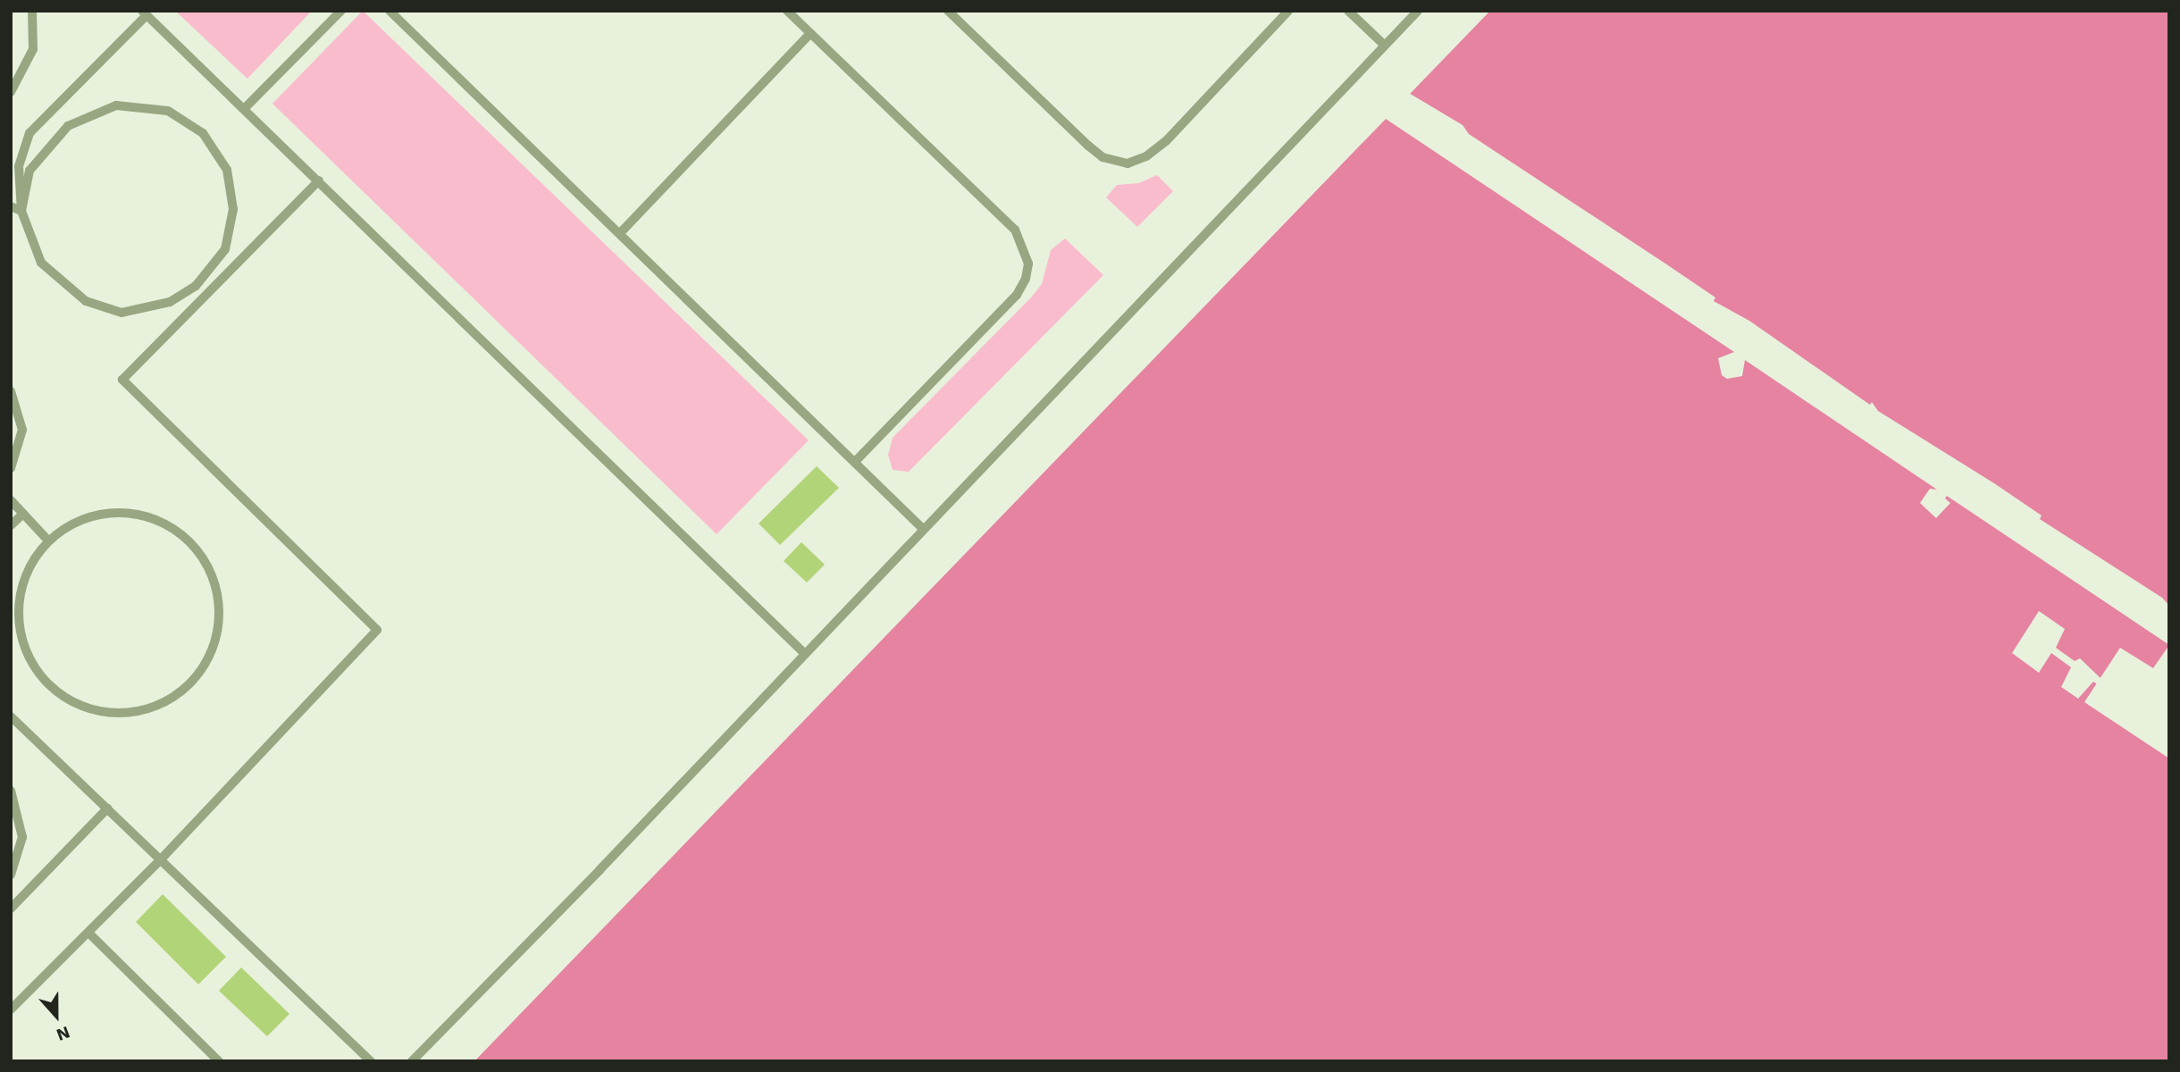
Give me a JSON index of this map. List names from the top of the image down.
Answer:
{
  "north": "bottom"
}
